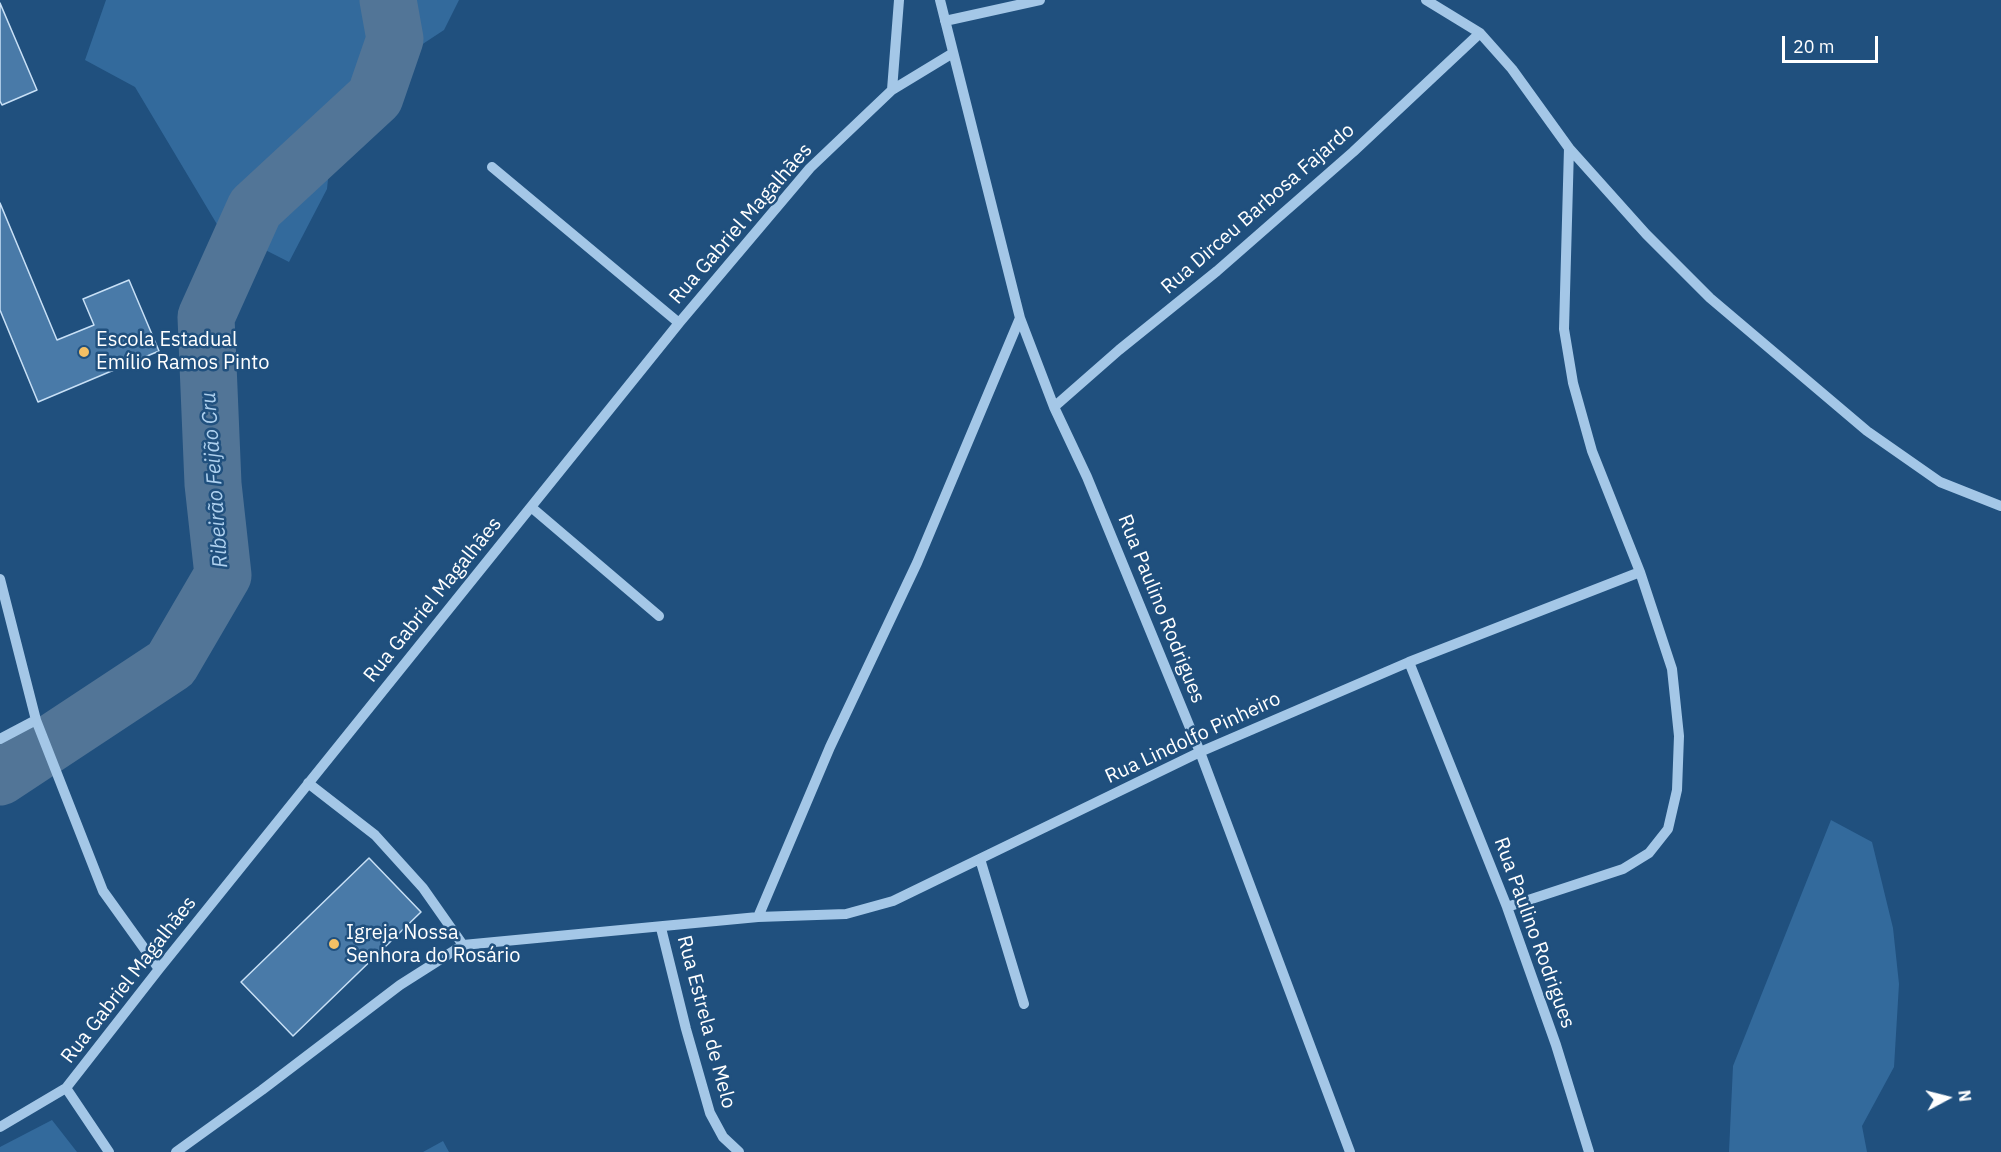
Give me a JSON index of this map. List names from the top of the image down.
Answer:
{
  "streets": {
    "street": [
      "Rua Dirceu Barbosa Fajardo",
      "Rua Gabriel Magalhães",
      "Rua Paulino Rodrigues",
      "Rua Lindolfo Pinheiro",
      "Rua Estrela de Melo"
    ]
  },
  "crossings": [
    ["Rua Dirceu Barbosa Fajardo", "Rua Paulino Rodrigues"],
    ["Rua Gabriel Magalhães", "Rua Paulino Rodrigues"],
    ["Rua Paulino Rodrigues", "Rua Lindolfo Pinheiro"],
    ["Rua Lindolfo Pinheiro", "Rua Estrela de Melo"]
  ],
  "water": ["Ribeirão Feijão Cru"],
  "places": ["Escola Estadual Emílio Ramos Pinto", "Igreja Nossa Senhora do Rosário"],
  "scale_bar": "20 m",
  "north": "right"
}
